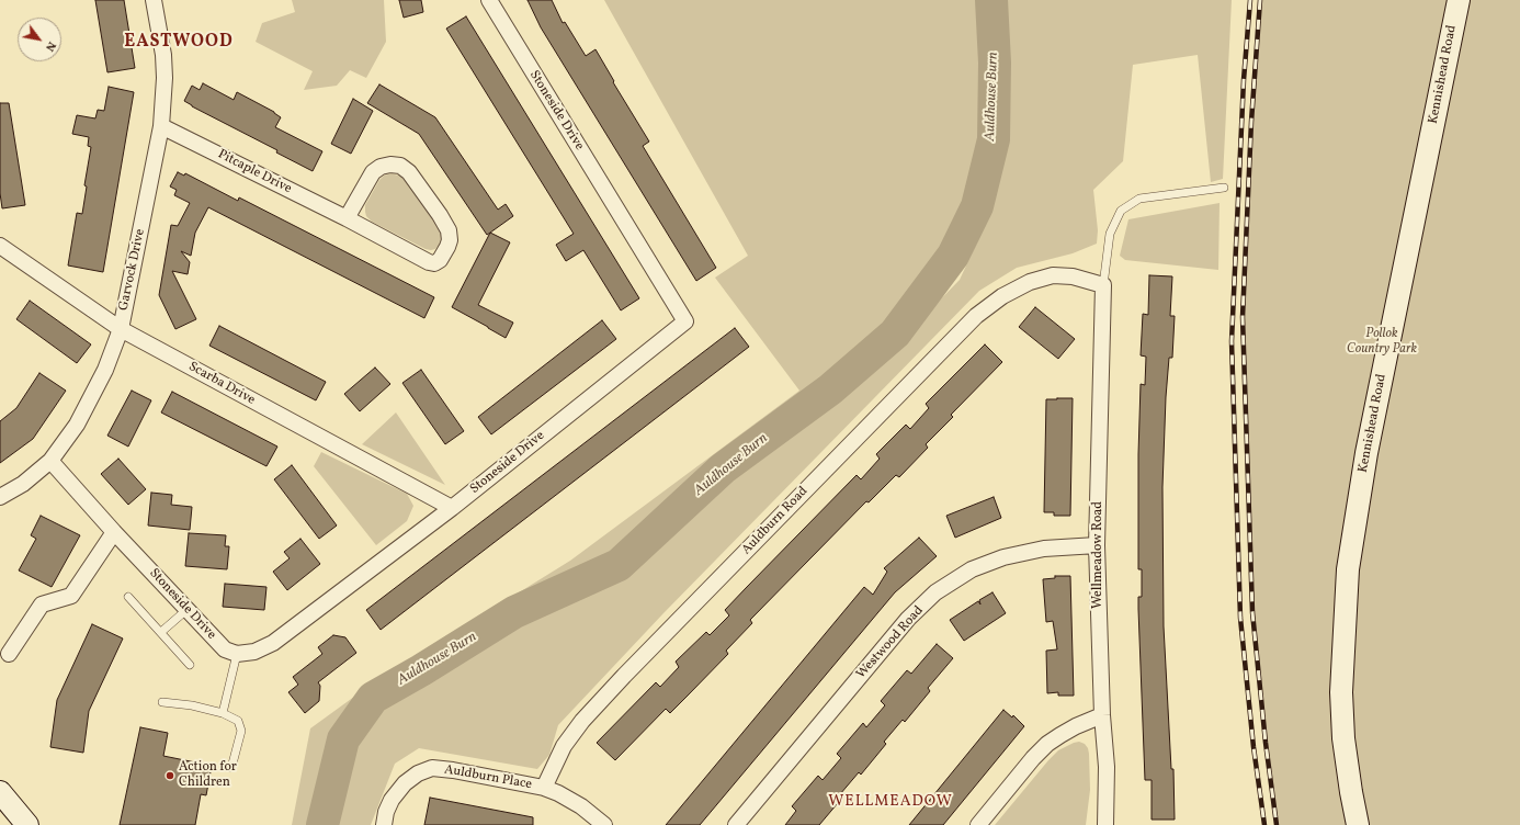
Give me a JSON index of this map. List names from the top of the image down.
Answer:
{
  "streets": {
    "street": [
      "Kennishead Road",
      "Stoneside Drive",
      "Pitcaple Drive",
      "Garvock Drive",
      "Scarba Drive",
      "Auldburn Road",
      "Wellmeadow Road",
      "Westwood Road",
      "Auldburn Place"
    ]
  },
  "crossings": [
    ["Stoneside Drive", "Garvock Drive"],
    ["Stoneside Drive", "Scarba Drive"],
    ["Pitcaple Drive", "Garvock Drive"],
    ["Garvock Drive", "Scarba Drive"],
    ["Auldburn Road", "Wellmeadow Road"],
    ["Auldburn Road", "Auldburn Place"],
    ["Wellmeadow Road", "Westwood Road"]
  ],
  "districts": ["EASTWOOD", "WELLMEADOW"],
  "water": ["Auldhouse Burn"],
  "parks": ["Pollok Country Park"],
  "places": ["Action for Children"],
  "north": "bottom right"
}
